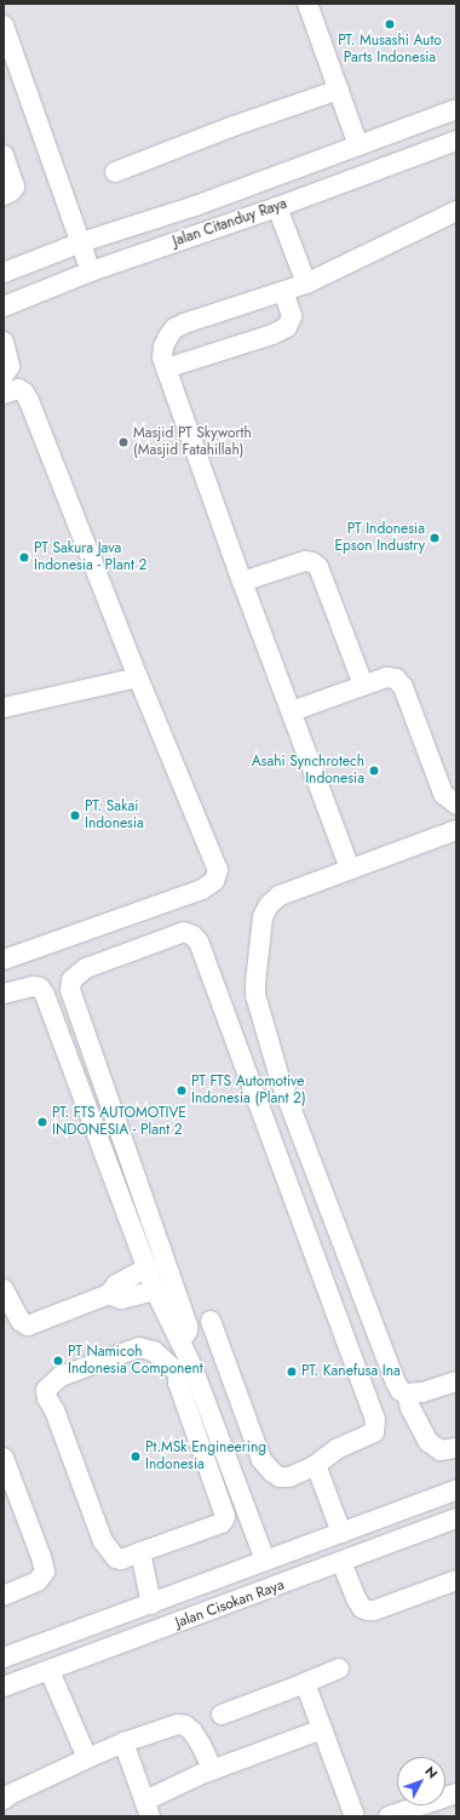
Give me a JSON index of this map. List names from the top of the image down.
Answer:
{
  "streets": {
    "street": ["Jalan Citanduy Raya", "Jalan Cisokan Raya"]
  },
  "places": [
    "PT. Musashi Auto Parts Indonesia",
    "Masjid PT Skyworth (Masjid Fatahillah)",
    "PT Indonesia Epson Industry",
    "PT Sakura Java Indonesia - Plant 2",
    "Asahi Synchrotech Indonesia",
    "PT. Sakai Indonesia",
    "PT FTS Automotive Indonesia (Plant 2)",
    "PT. FTS AUTOMOTIVE INDONESIA - Plant 2",
    "PT Namicoh Indonesia Component",
    "PT. Kanefusa Ina",
    "Pt.MSk Engineering Indonesia"
  ],
  "north": "top right"
}
